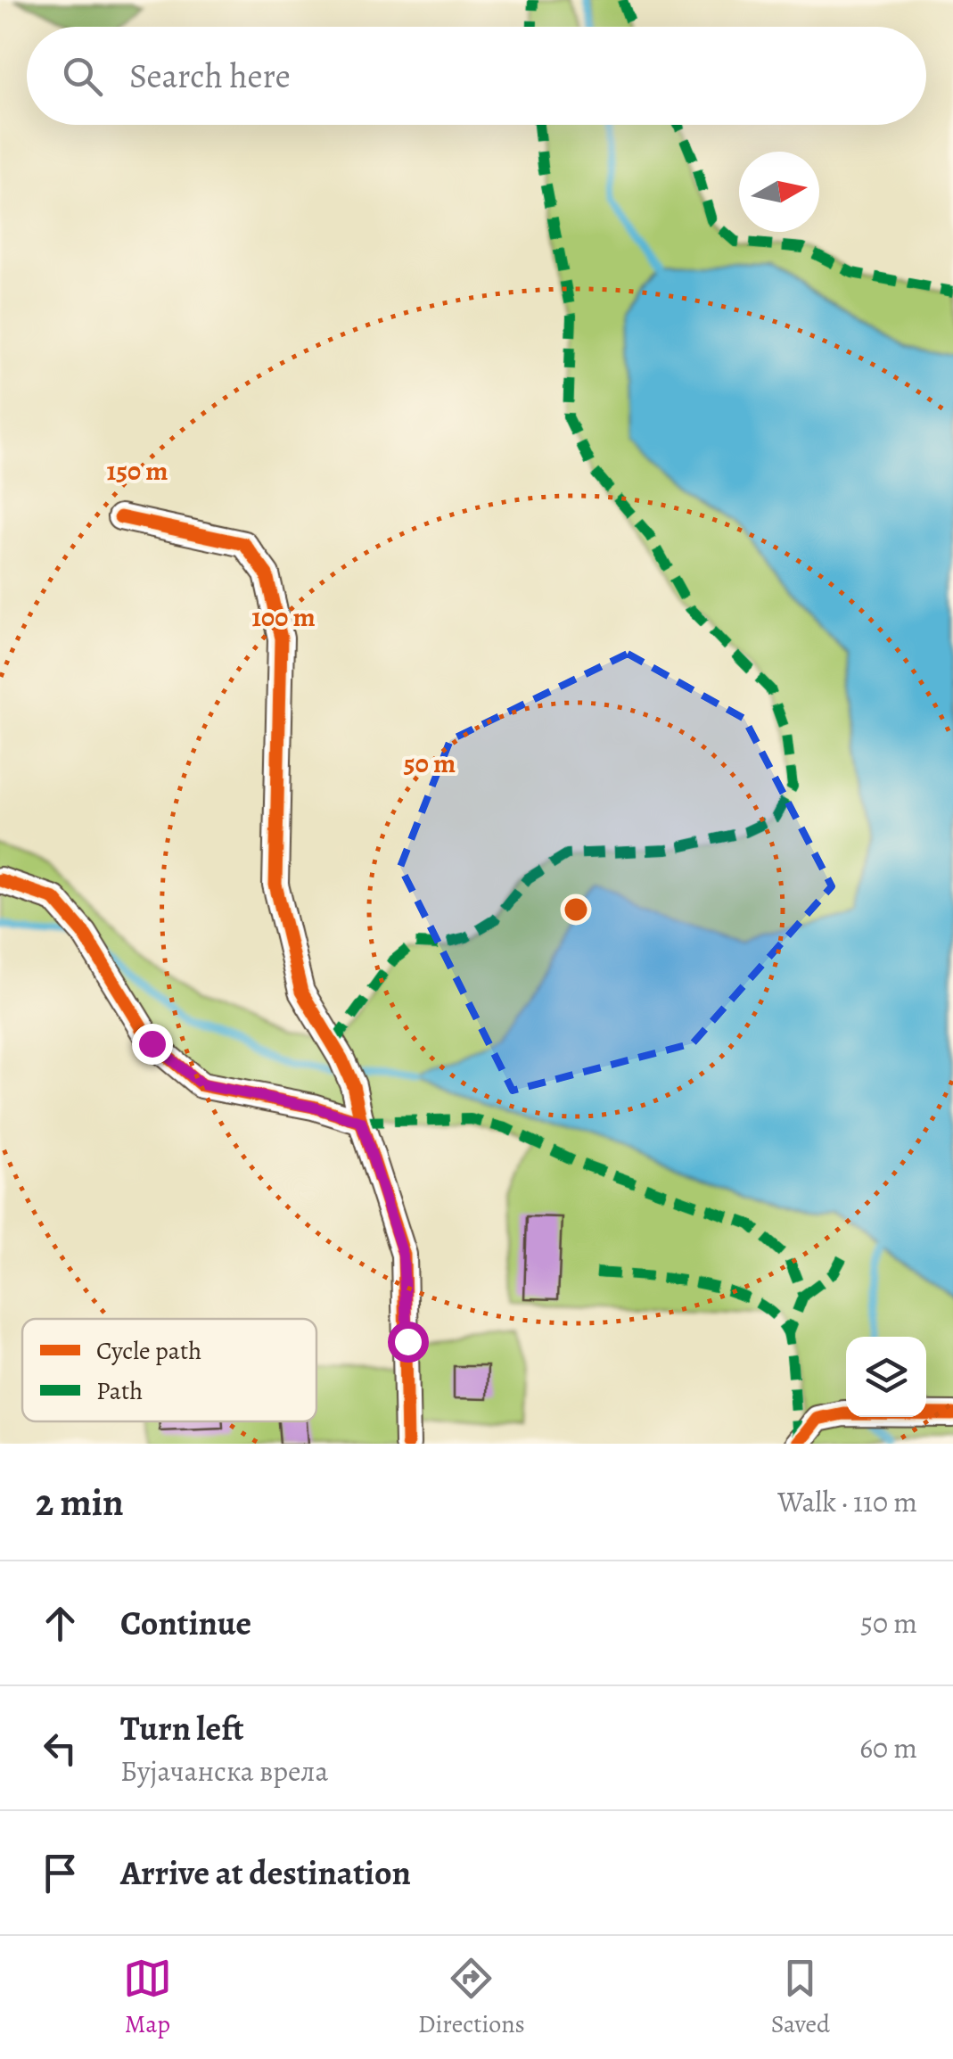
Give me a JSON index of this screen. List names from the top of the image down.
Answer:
{
  "legend": ["Cycle path", "Path"],
  "north": "right",
  "page": {
    "search": "Search here",
    "heading": ["2 min", "Walk · 110 m"],
    "list": [
      ["Continue", "50 m"],
      ["Turn left", "Бујачанска врела", "60 m"],
      "Arrive at destination"
    ],
    "nav": ["Map", "Directions", "Saved"]
  },
  "rings": ["150 m", "100 m", "50 m"]
}
